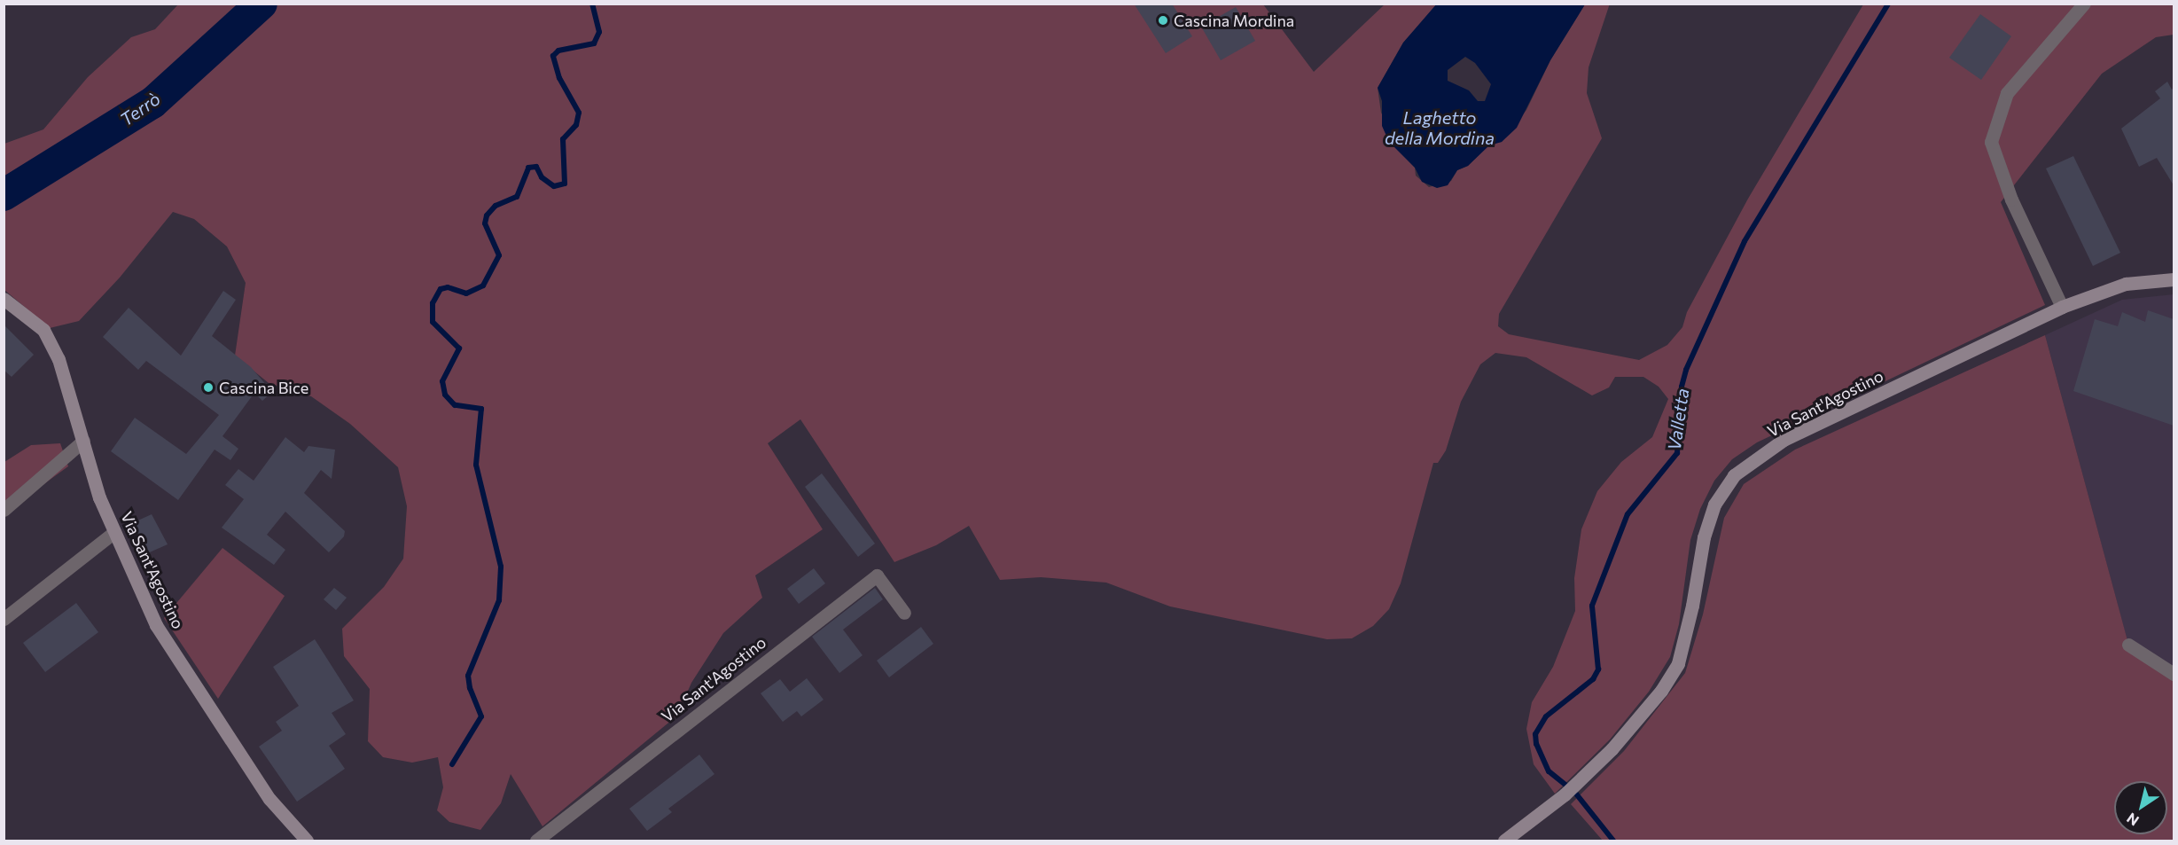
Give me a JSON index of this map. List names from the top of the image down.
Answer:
{
  "streets": {
    "street": ["Via Sant'Agostino"]
  },
  "water": ["Terrò", "Laghetto della Mordina", "Valletta"],
  "places": ["Cascina Mordina", "Cascina Bice"],
  "north": "bottom left"
}
